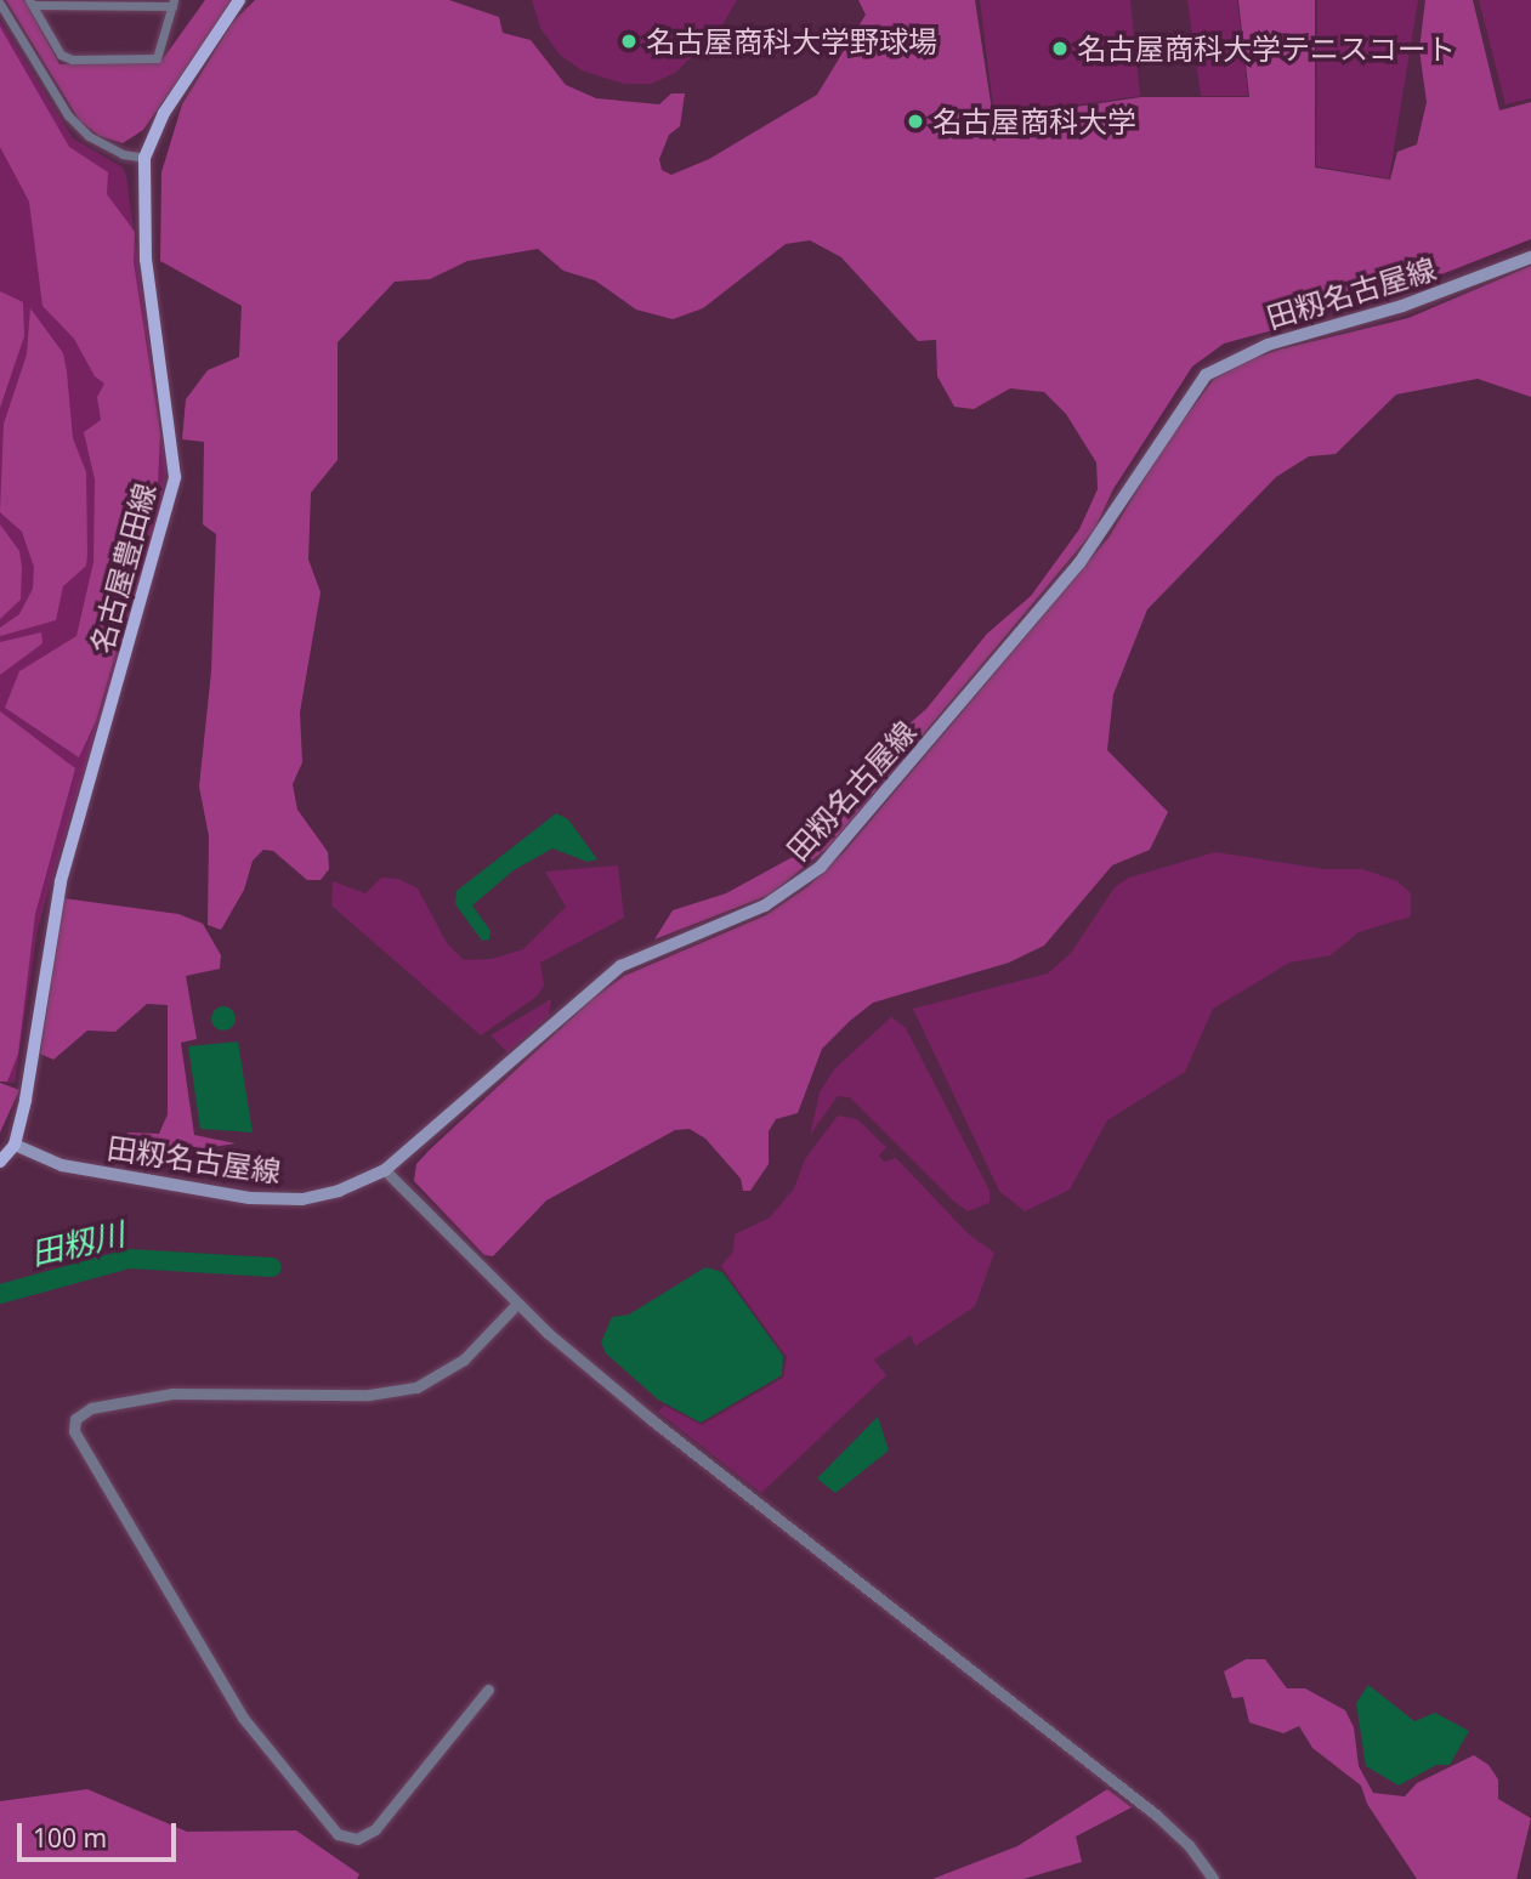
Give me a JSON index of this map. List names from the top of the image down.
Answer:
{
  "streets": {
    "main road": ["田籾名古屋線", "名古屋豊田線"]
  },
  "crossings": [
    ["田籾名古屋線", "名古屋豊田線"]
  ],
  "water": ["田籾川"],
  "places": ["名古屋商科大学野球場", "名古屋商科大学テニスコート", "名古屋商科大学"],
  "scale_bar": "100 m"
}
